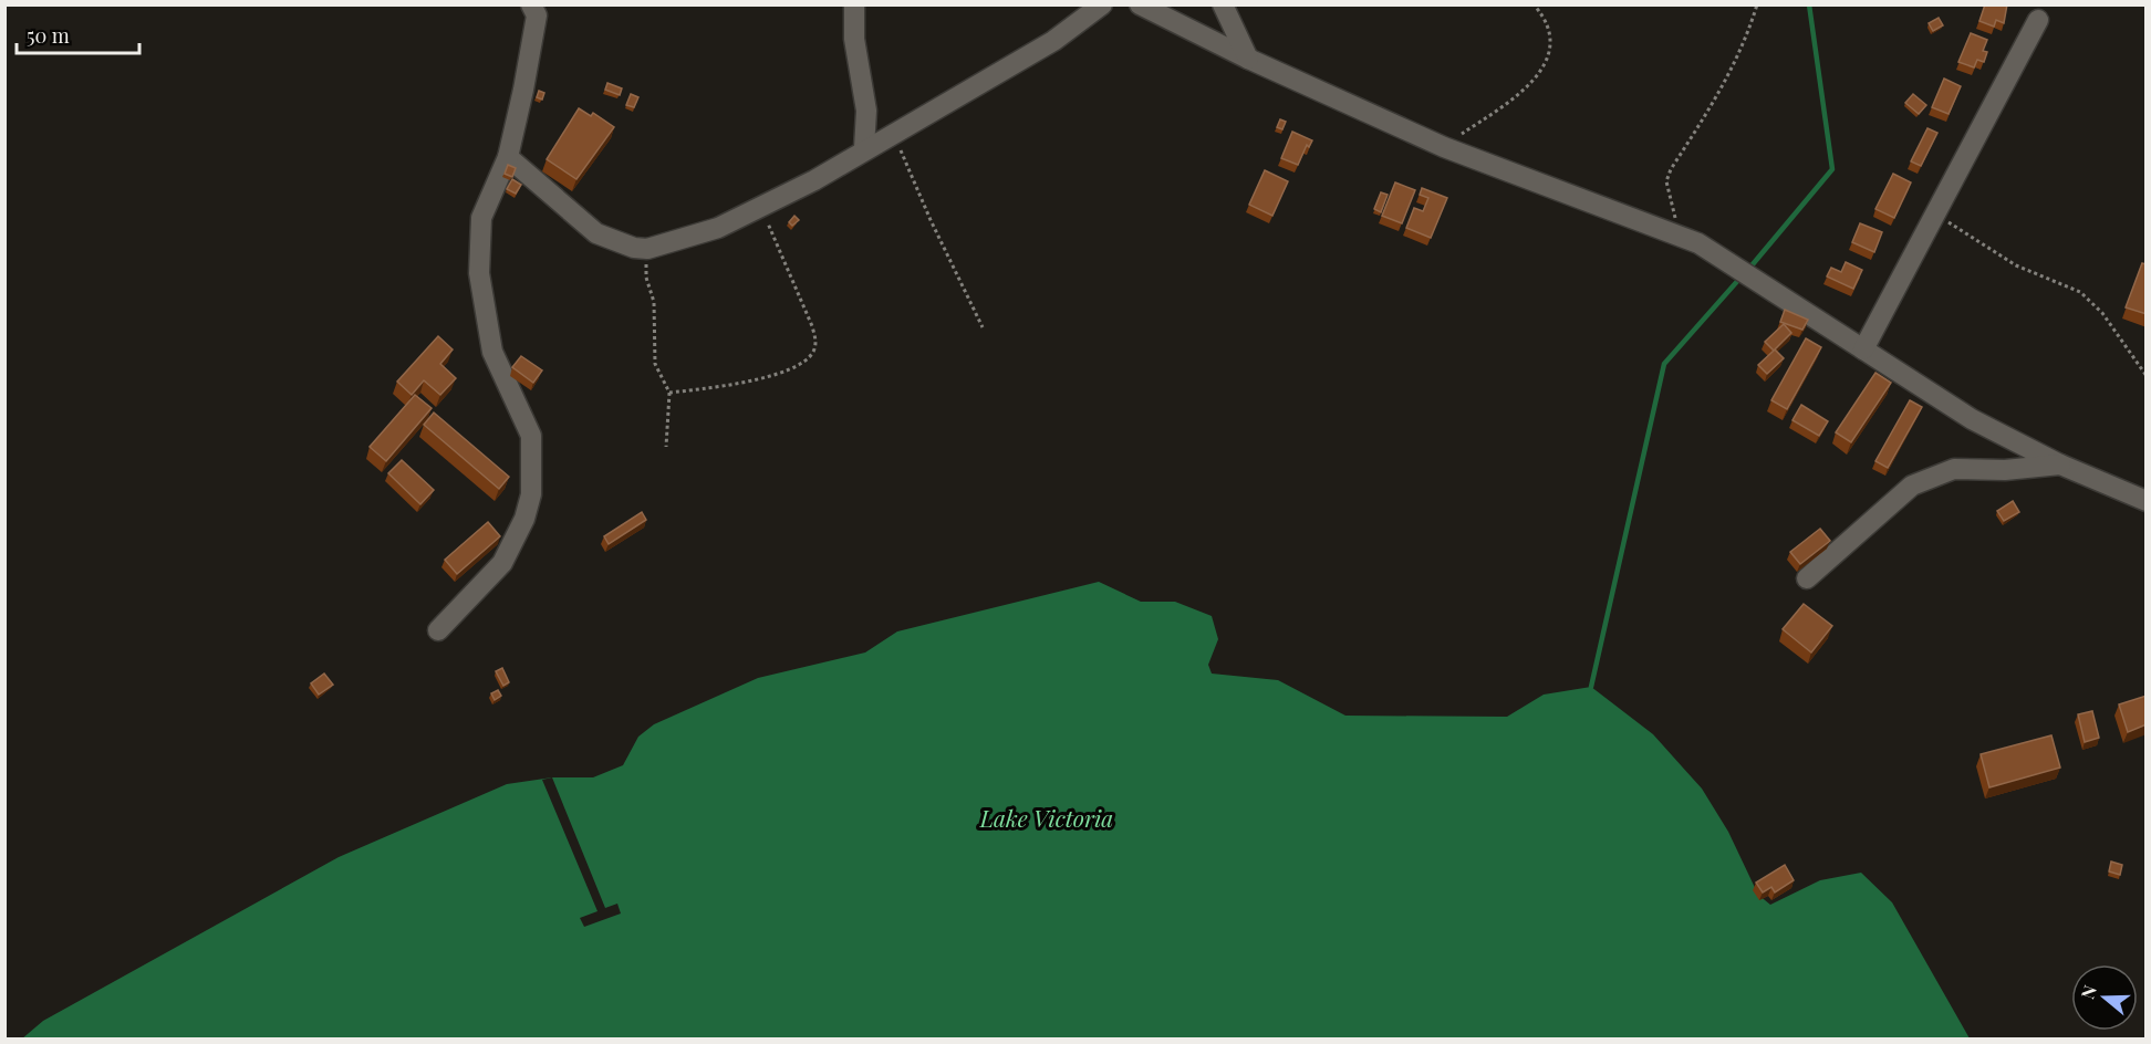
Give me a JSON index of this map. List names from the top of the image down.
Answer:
{
  "water": ["Lake Victoria"],
  "scale_bar": "50 m",
  "north": "left"
}
